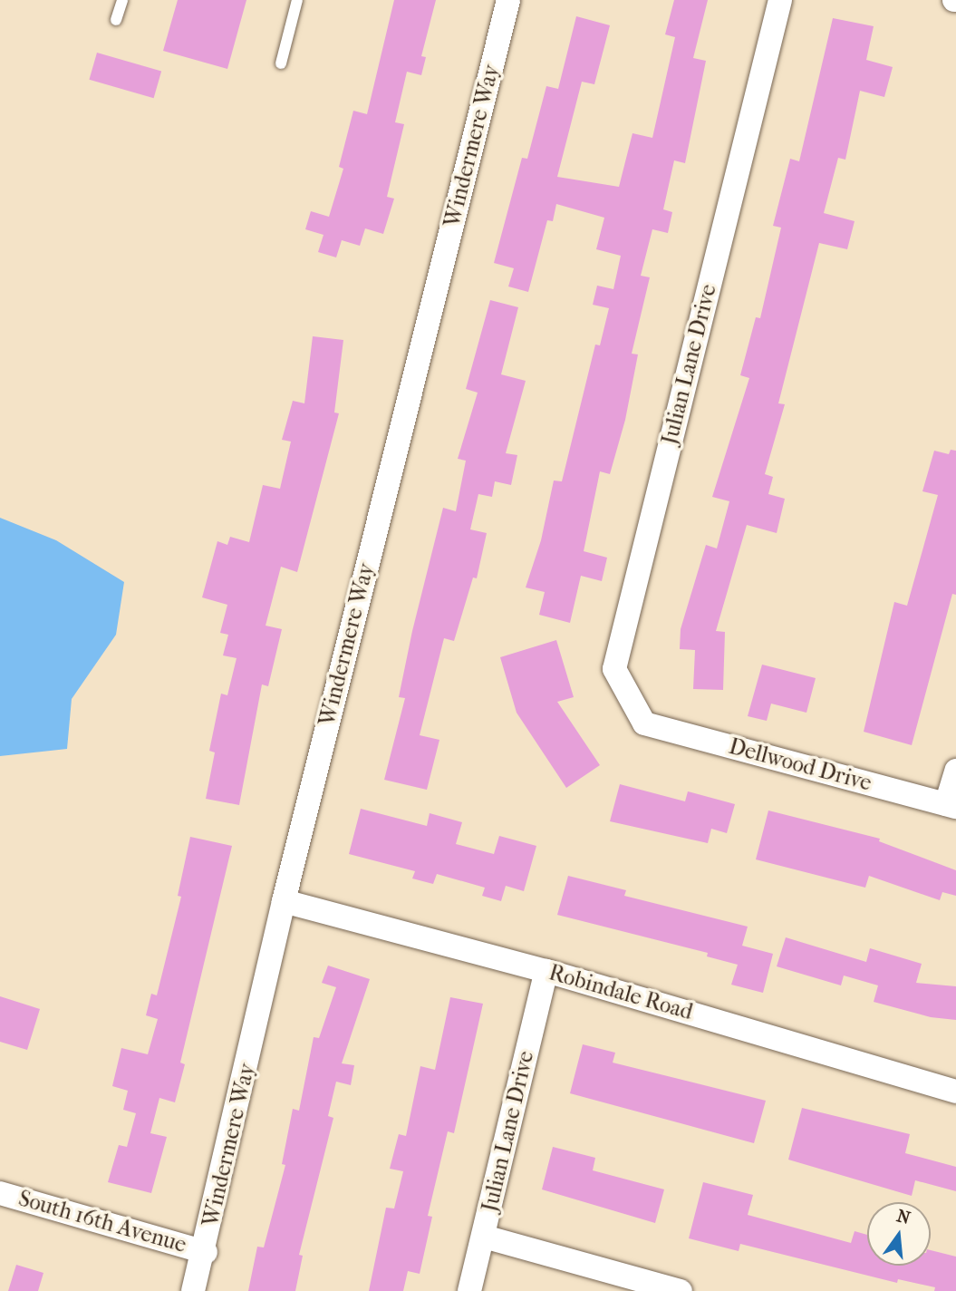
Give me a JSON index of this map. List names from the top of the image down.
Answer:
{
  "streets": {
    "street": [
      "Windermere Way",
      "Julian Lane Drive",
      "Dellwood Drive",
      "Robindale Road",
      "South 16th Avenue"
    ]
  },
  "crossings": [
    ["Windermere Way", "Robindale Road"],
    ["Windermere Way", "South 16th Avenue"],
    ["Julian Lane Drive", "Dellwood Drive"],
    ["Julian Lane Drive", "Robindale Road"]
  ],
  "north": "top"
}
